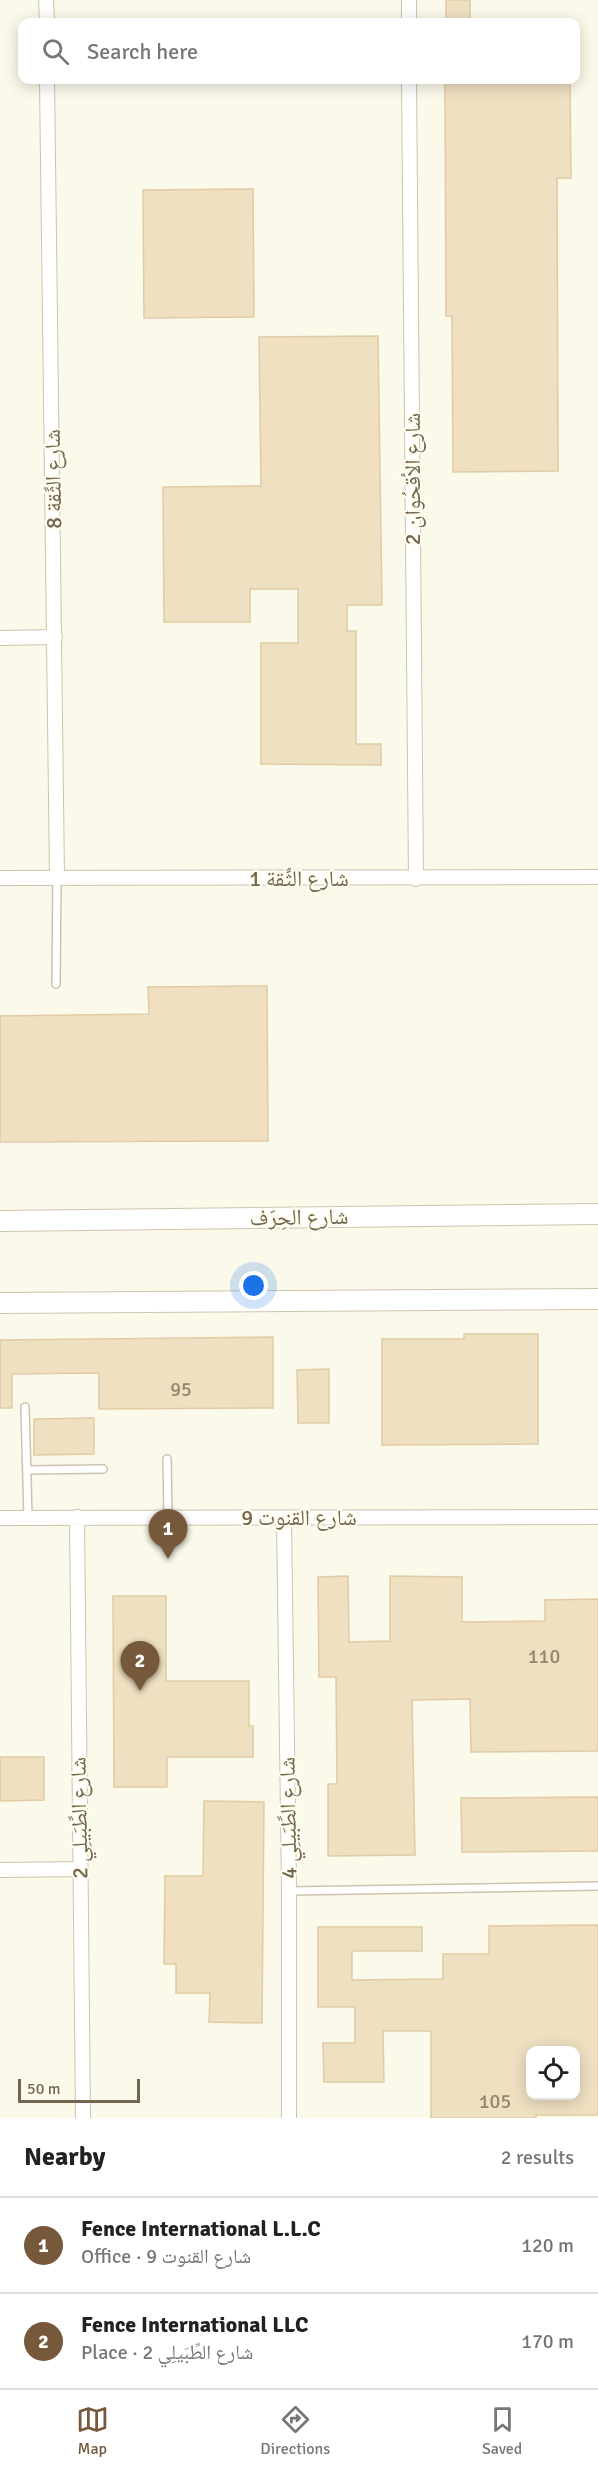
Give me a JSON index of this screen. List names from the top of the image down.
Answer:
{
  "streets": {
    "street": [
      "شارع الثِّقة 8",
      "شارع الأقحُوان 2",
      "شارع الثِّقة 1",
      "شارع الحِرَف",
      "شارع القنوت 9",
      "شارع الطِّبَيلِي 2",
      "شارع الطِّبَيلِي 4"
    ]
  },
  "crossings": [
    ["شارع الثِّقة 8", "شارع الثِّقة 1"],
    ["شارع الأقحُوان 2", "شارع الثِّقة 1"],
    ["شارع القنوت 9", "شارع الطِّبَيلِي 2"],
    ["شارع القنوت 9", "شارع الطِّبَيلِي 4"]
  ],
  "house_numbers": ["95", "110", "105"],
  "scale_bar": "50 m",
  "page": {
    "search": "Search here",
    "pins": ["1", "2"],
    "scale": "50 m",
    "heading": ["Nearby", "2 results"],
    "list": [
      {
        "mark": "1",
        "name": "Fence International L.L.C",
        "note": "Office · شارع القنوت 9",
        "value": "120 m"
      },
      {
        "mark": "2",
        "name": "Fence International LLC",
        "note": "Place · شارع الطِّبَيلِي 2",
        "value": "170 m"
      }
    ],
    "nav": ["Map", "Directions", "Saved"]
  }
}
